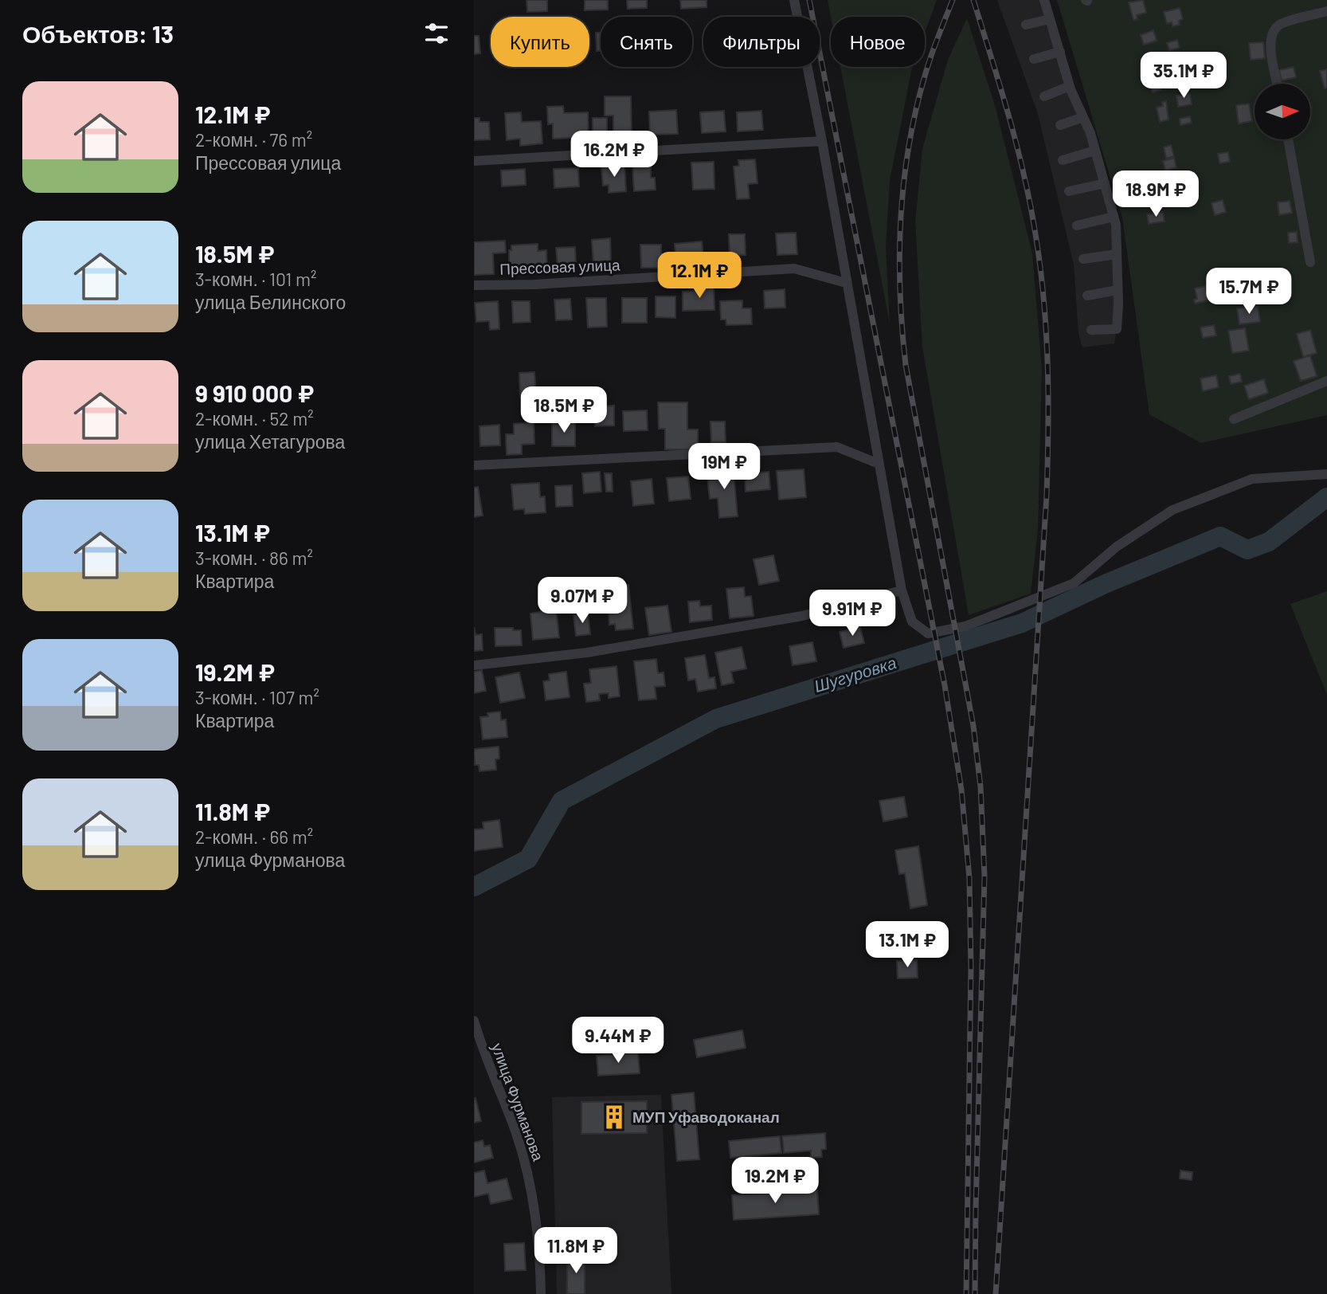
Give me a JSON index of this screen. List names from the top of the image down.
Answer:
{
  "streets": {
    "street": ["Прессовая улица", "улица Фурманова"]
  },
  "water": ["Шугуровка"],
  "places": {
    "building": ["МУП Уфаводоканал"]
  },
  "north": "right",
  "page": {
    "heading": "Объектов: 13",
    "chip": [
      "Купить",
      "Снять",
      "Фильтры",
      "Новое"
    ],
    "price": [
      "35.1M ₽",
      "16.2M ₽",
      "18.9M ₽",
      "12.1M ₽",
      "15.7M ₽",
      "18.5M ₽",
      "19M ₽",
      "9.07M ₽",
      "9.91M ₽",
      "13.1M ₽",
      "9.44M ₽",
      "19.2M ₽",
      "11.8M ₽"
    ],
    "list": [
      {
        "name": "12.1M ₽",
        "note": "2-комн. · 76 m² · Прессовая улица"
      },
      {
        "name": "18.5M ₽",
        "note": "3-комн. · 101 m² · улица Белинского"
      },
      {
        "name": "9 910 000 ₽",
        "note": "2-комн. · 52 m² · улица Хетагурова"
      },
      {
        "name": "13.1M ₽",
        "note": "3-комн. · 86 m² · Квартира"
      },
      {
        "name": "19.2M ₽",
        "note": "3-комн. · 107 m² · Квартира"
      },
      {
        "name": "11.8M ₽",
        "note": "2-комн. · 66 m² · улица Фурманова"
      }
    ]
  }
}
